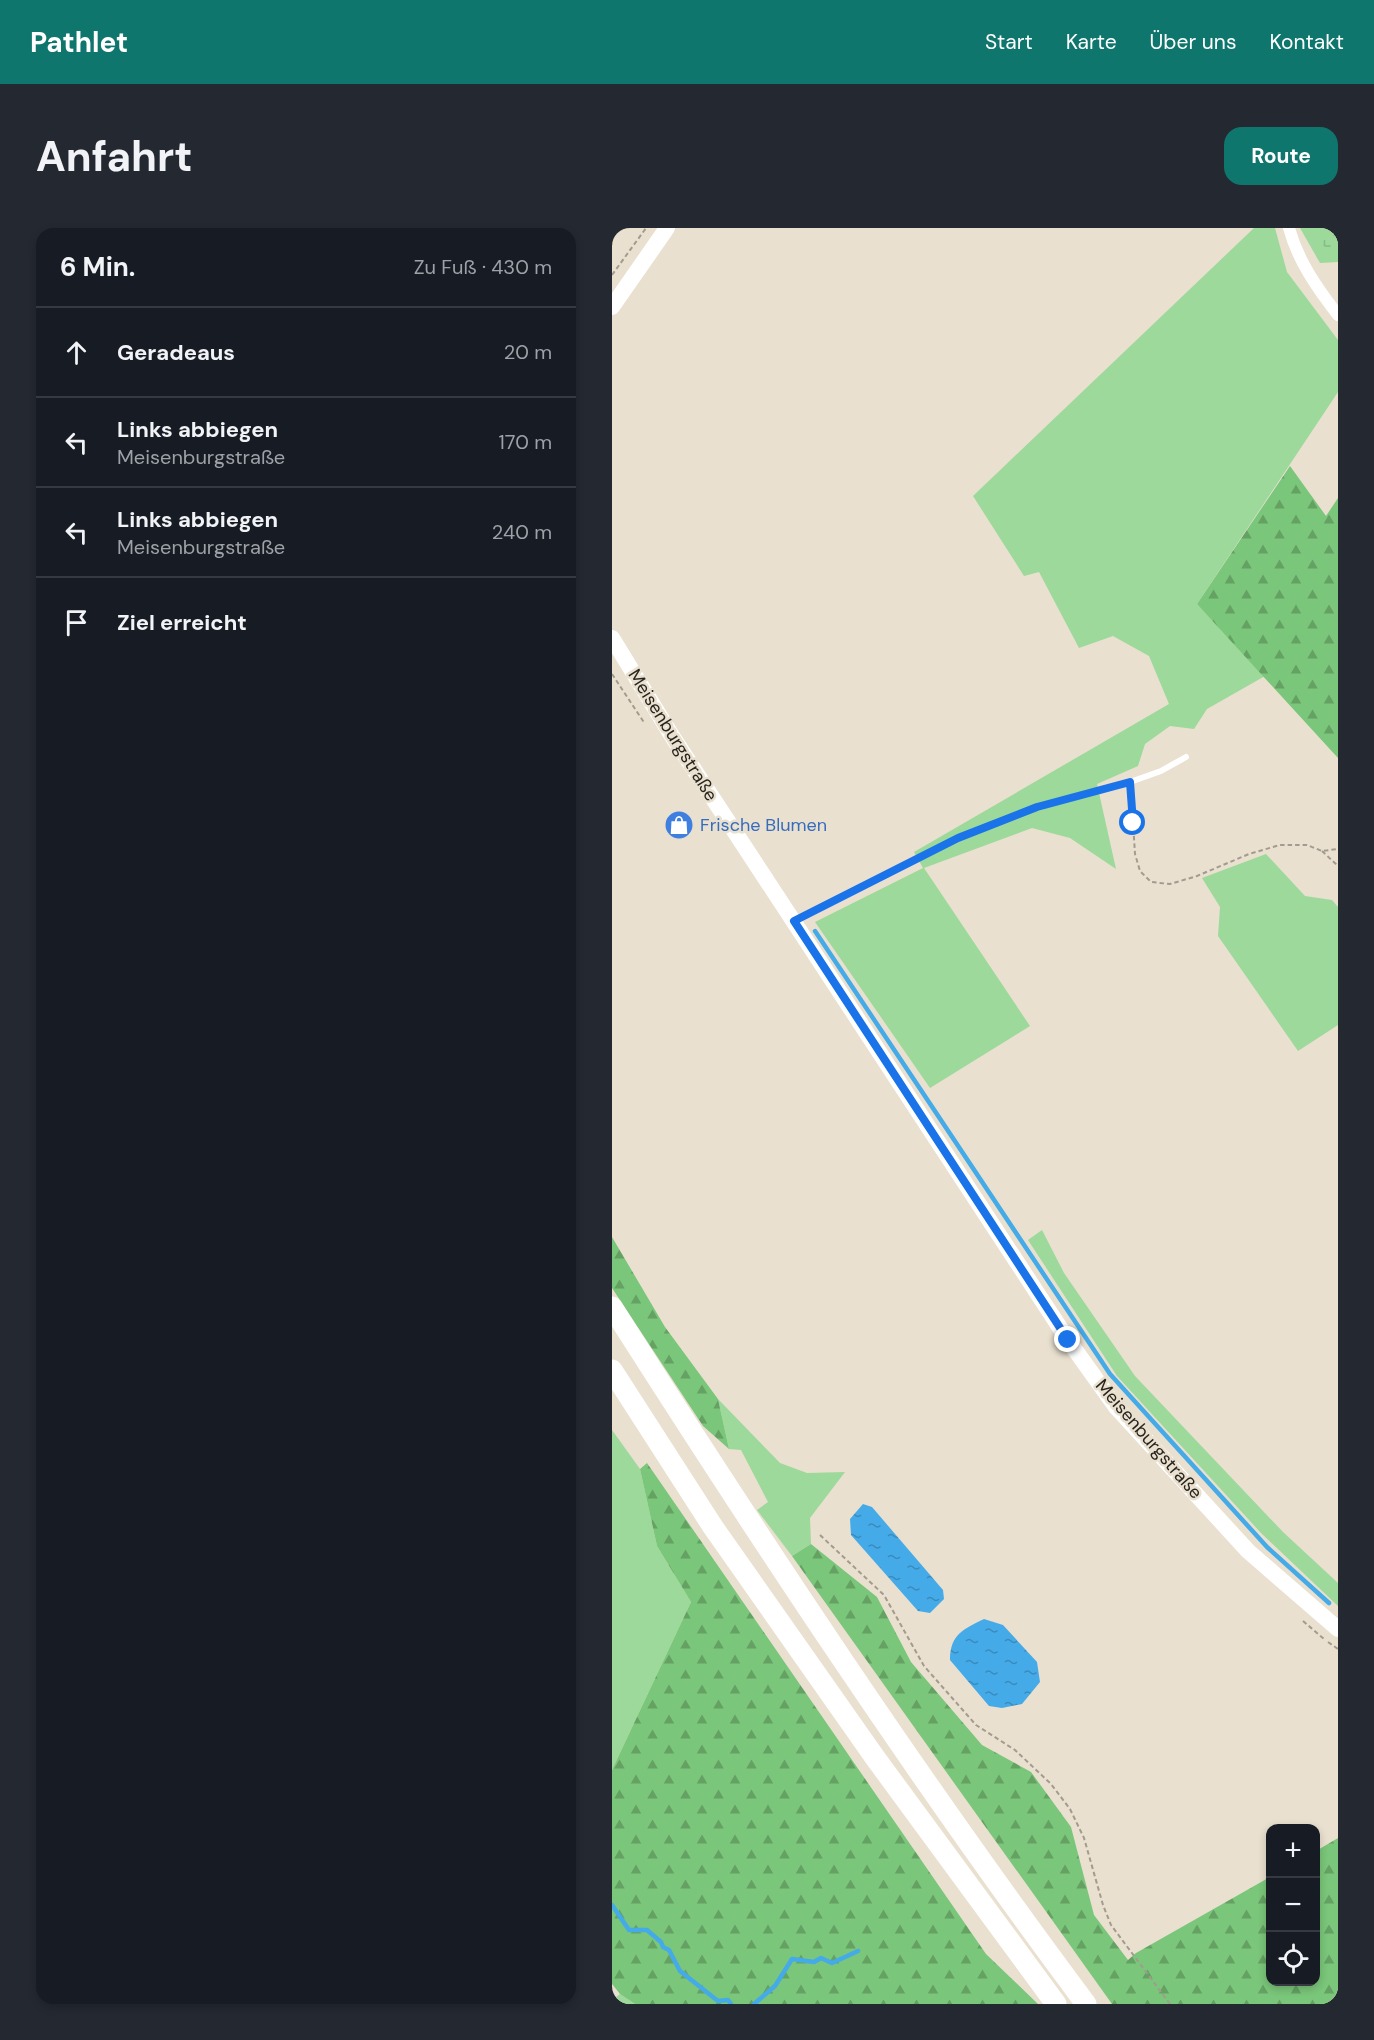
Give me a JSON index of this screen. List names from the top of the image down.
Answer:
{
  "streets": {
    "main road": ["Meisenburgstraße"]
  },
  "places": {
    "shop": ["Frische Blumen"]
  },
  "page": {
    "header": "Pathlet",
    "nav": [
      "Start",
      "Karte",
      "Über uns",
      "Kontakt"
    ],
    "buttons": "Route",
    "title": "Anfahrt",
    "heading": ["6 Min.", "Zu Fuß · 430 m"],
    "list": [
      ["Geradeaus", "20 m"],
      ["Links abbiegen", "Meisenburgstraße", "170 m"],
      ["Links abbiegen", "Meisenburgstraße", "240 m"],
      "Ziel erreicht"
    ],
    "map_buttons": ["+", "−"]
  }
}
